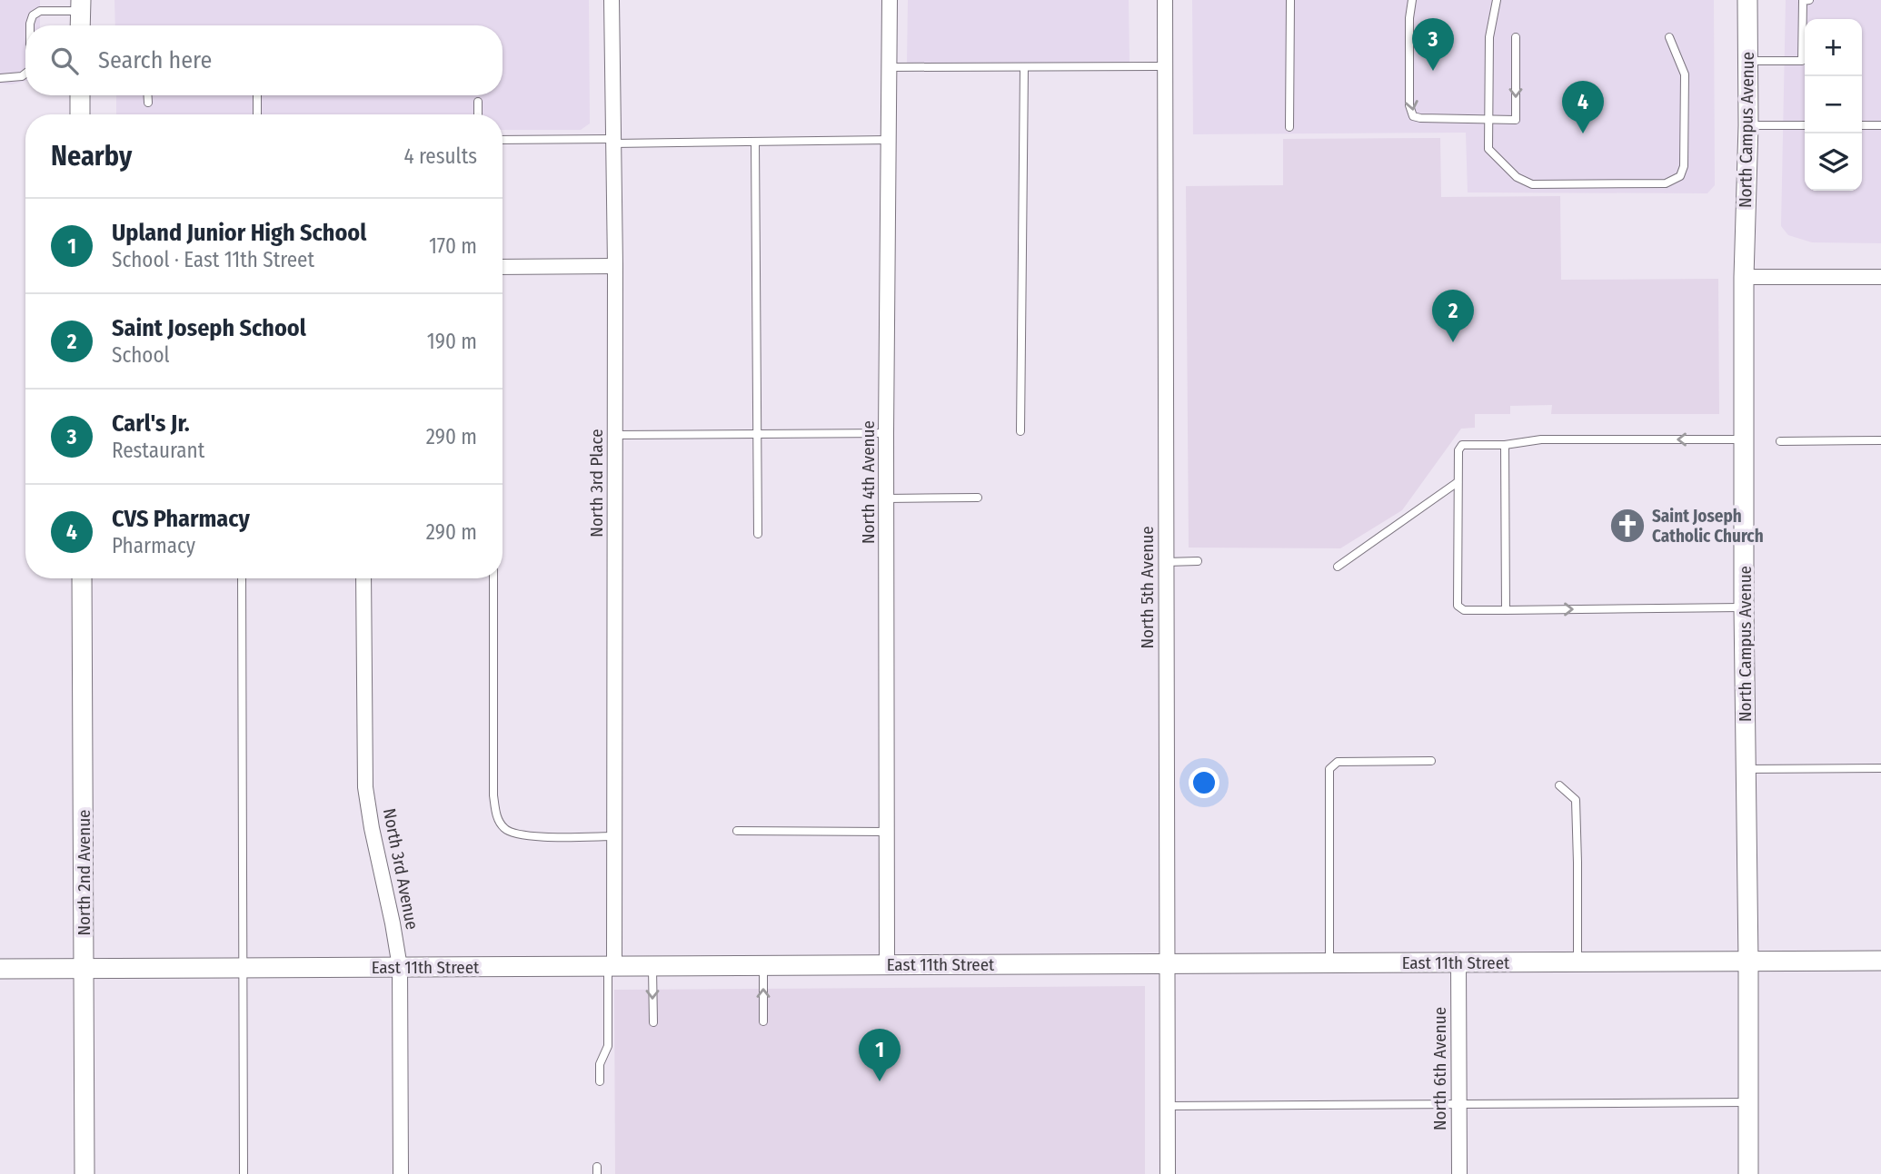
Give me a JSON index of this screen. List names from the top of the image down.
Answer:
{
  "streets": {
    "street": [
      "North Campus Avenue",
      "North 4th Avenue",
      "North 3rd Place",
      "North 5th Avenue",
      "North 3rd Avenue",
      "North 2nd Avenue",
      "East 11th Street",
      "North 6th Avenue"
    ]
  },
  "crossings": [
    ["North Campus Avenue", "East 11th Street"],
    ["North 4th Avenue", "East 11th Street"],
    ["North 3rd Place", "East 11th Street"],
    ["North 5th Avenue", "East 11th Street"],
    ["North 3rd Avenue", "East 11th Street"],
    ["North 2nd Avenue", "East 11th Street"],
    ["East 11th Street", "North 6th Avenue"]
  ],
  "places": {
    "church": ["Saint Joseph Catholic Church"]
  },
  "page": {
    "pins": [
      "3",
      "4",
      "2",
      "1"
    ],
    "map_buttons": ["+", "−"],
    "search": "Search here",
    "heading": ["Nearby", "4 results"],
    "list": [
      {
        "mark": "1",
        "name": "Upland Junior High School",
        "note": "School · East 11th Street",
        "value": "170 m"
      },
      {
        "mark": "2",
        "name": "Saint Joseph School",
        "note": "School",
        "value": "190 m"
      },
      {
        "mark": "3",
        "name": "Carl's Jr.",
        "note": "Restaurant",
        "value": "290 m"
      },
      {
        "mark": "4",
        "name": "CVS Pharmacy",
        "note": "Pharmacy",
        "value": "290 m"
      }
    ]
  }
}
